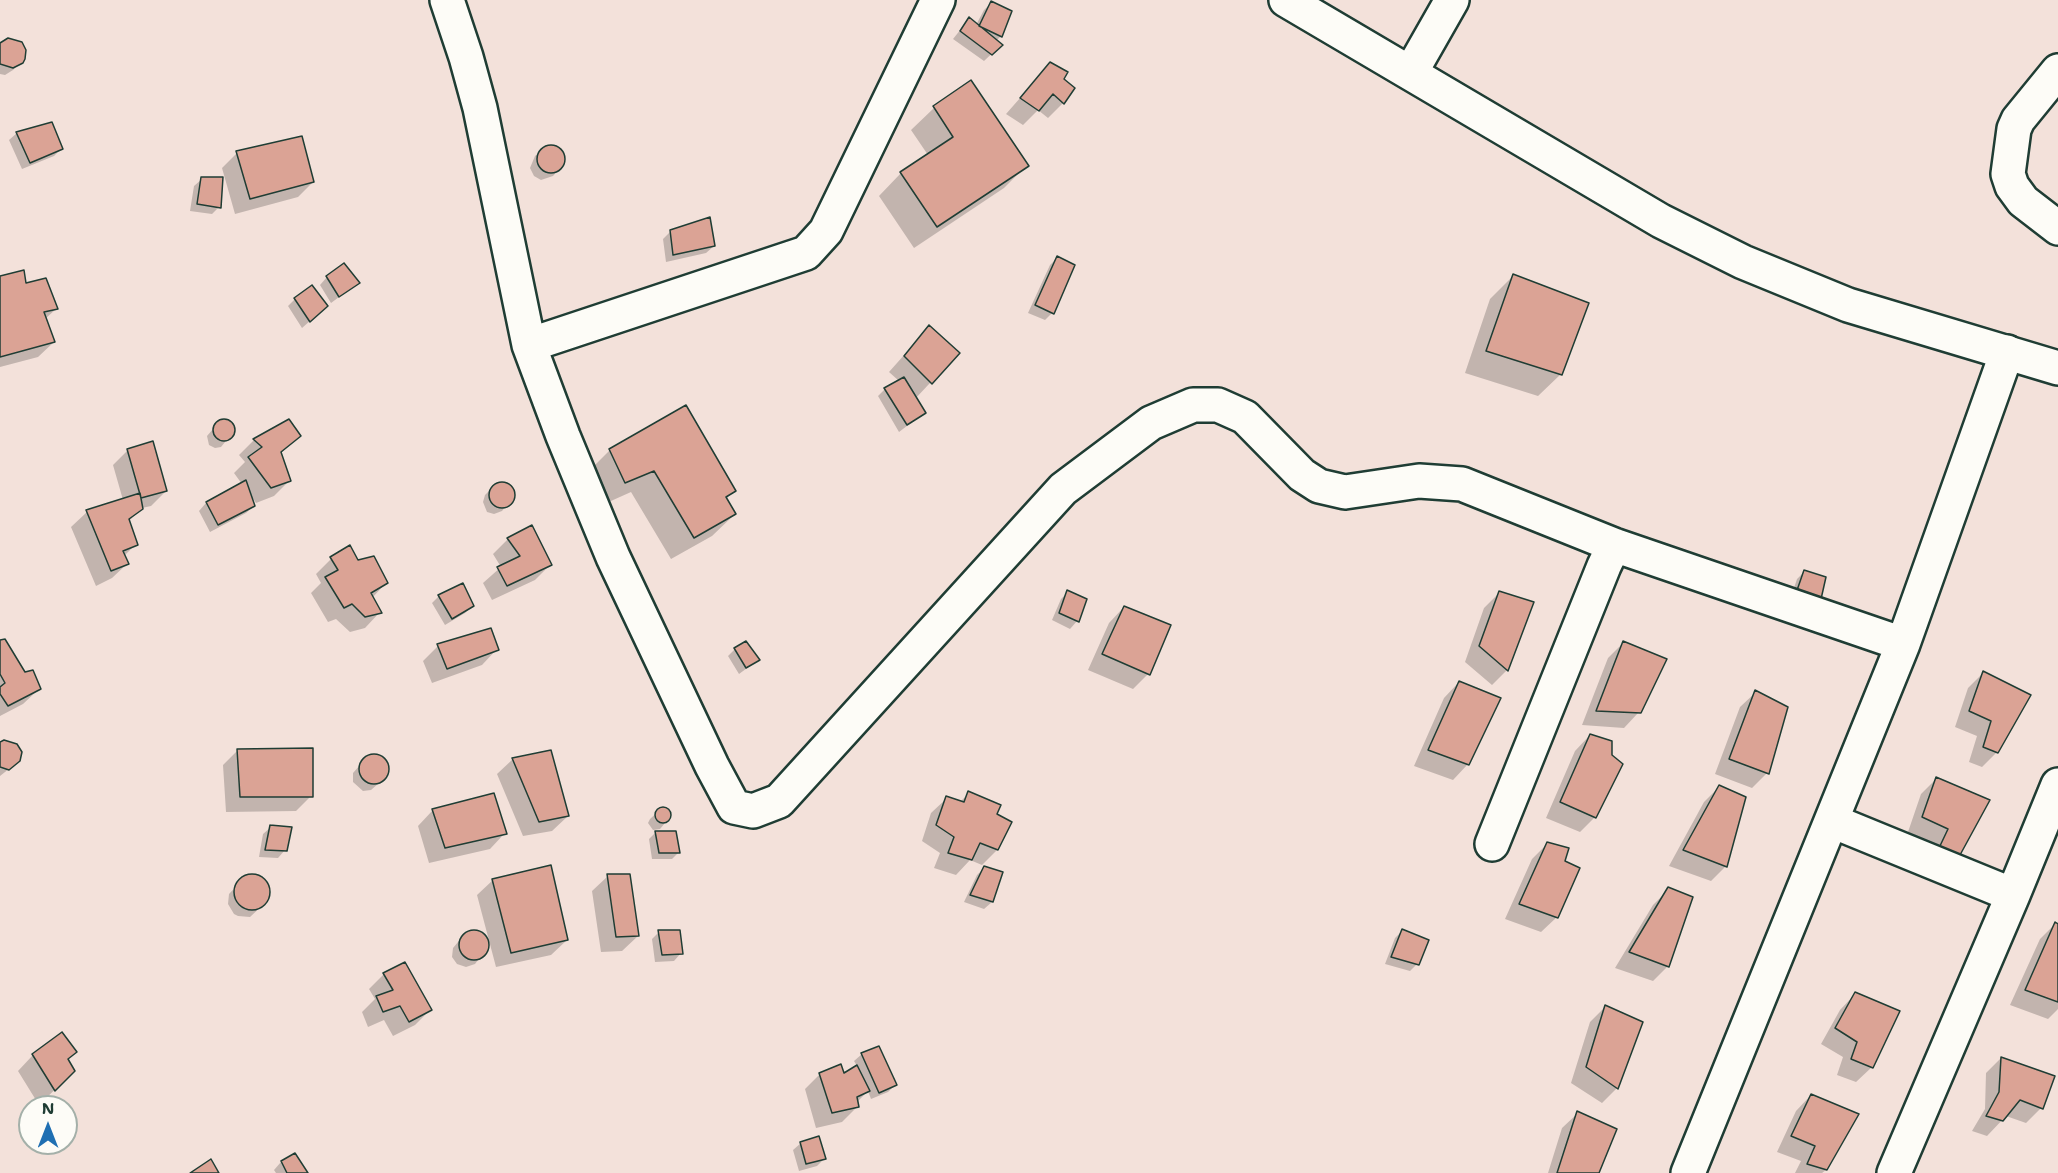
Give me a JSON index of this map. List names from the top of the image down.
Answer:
{
  "north": "top"
}
